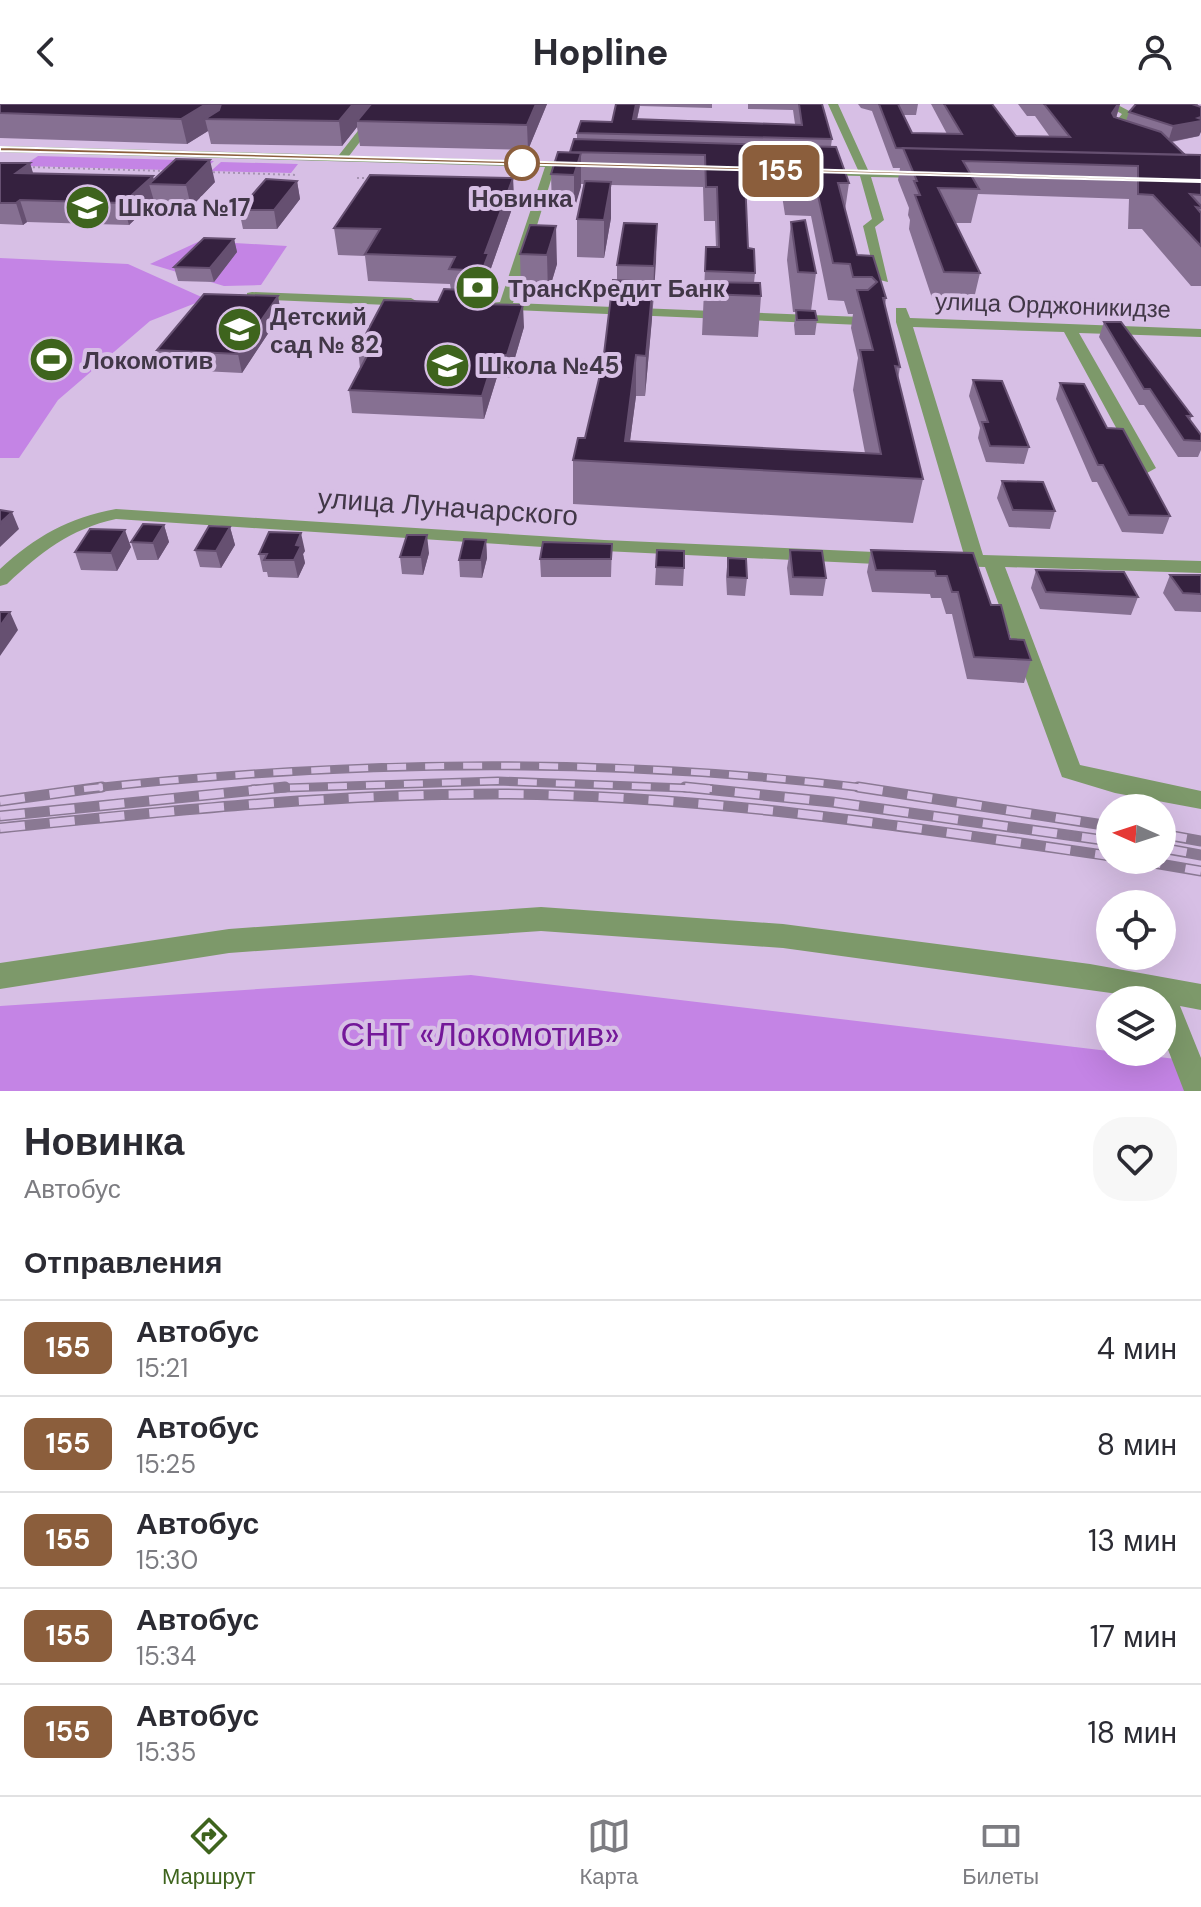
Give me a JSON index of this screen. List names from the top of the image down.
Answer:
{
  "streets": {
    "street": ["улица Орджоникидзе", "улица Луначарского"]
  },
  "crossings": [
    ["улица Орджоникидзе", "улица Луначарского"]
  ],
  "parks": ["СНТ «Локомотив»"],
  "places": {
    "other": ["Новинка"],
    "school or university": ["Школа №17", "Детский сад № 82", "Школа №45"],
    "bank": ["ТрансКредит Банк"],
    "sports": ["Локомотив"]
  },
  "lines": ["bus line 155"],
  "north": "left",
  "page": {
    "header": "Hopline",
    "on_map": "155",
    "heading": [
      ["Новинка", "Автобус"],
      "Отправления"
    ],
    "list": [
      {
        "mark": "155",
        "name": "Автобус",
        "note": "15:21",
        "value": "4 мин"
      },
      {
        "mark": "155",
        "name": "Автобус",
        "note": "15:25",
        "value": "8 мин"
      },
      {
        "mark": "155",
        "name": "Автобус",
        "note": "15:30",
        "value": "13 мин"
      },
      {
        "mark": "155",
        "name": "Автобус",
        "note": "15:34",
        "value": "17 мин"
      },
      {
        "mark": "155",
        "name": "Автобус",
        "note": "15:35",
        "value": "18 мин"
      }
    ],
    "tabs": ["Маршрут", "Карта", "Билеты"]
  }
}
